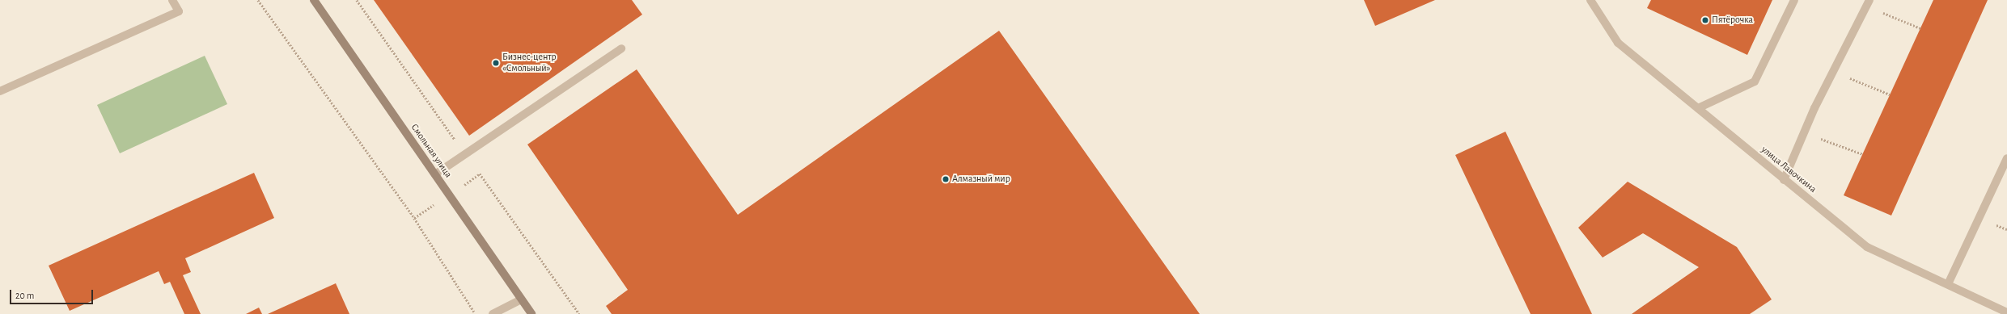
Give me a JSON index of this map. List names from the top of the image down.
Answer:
{
  "streets": {
    "street": ["Смольная улица", "улица Лавочкина"]
  },
  "places": ["Пятёрочка", "Бизнес-центр «Смольный»", "Алмазный мир"],
  "scale_bar": "20 m"
}
